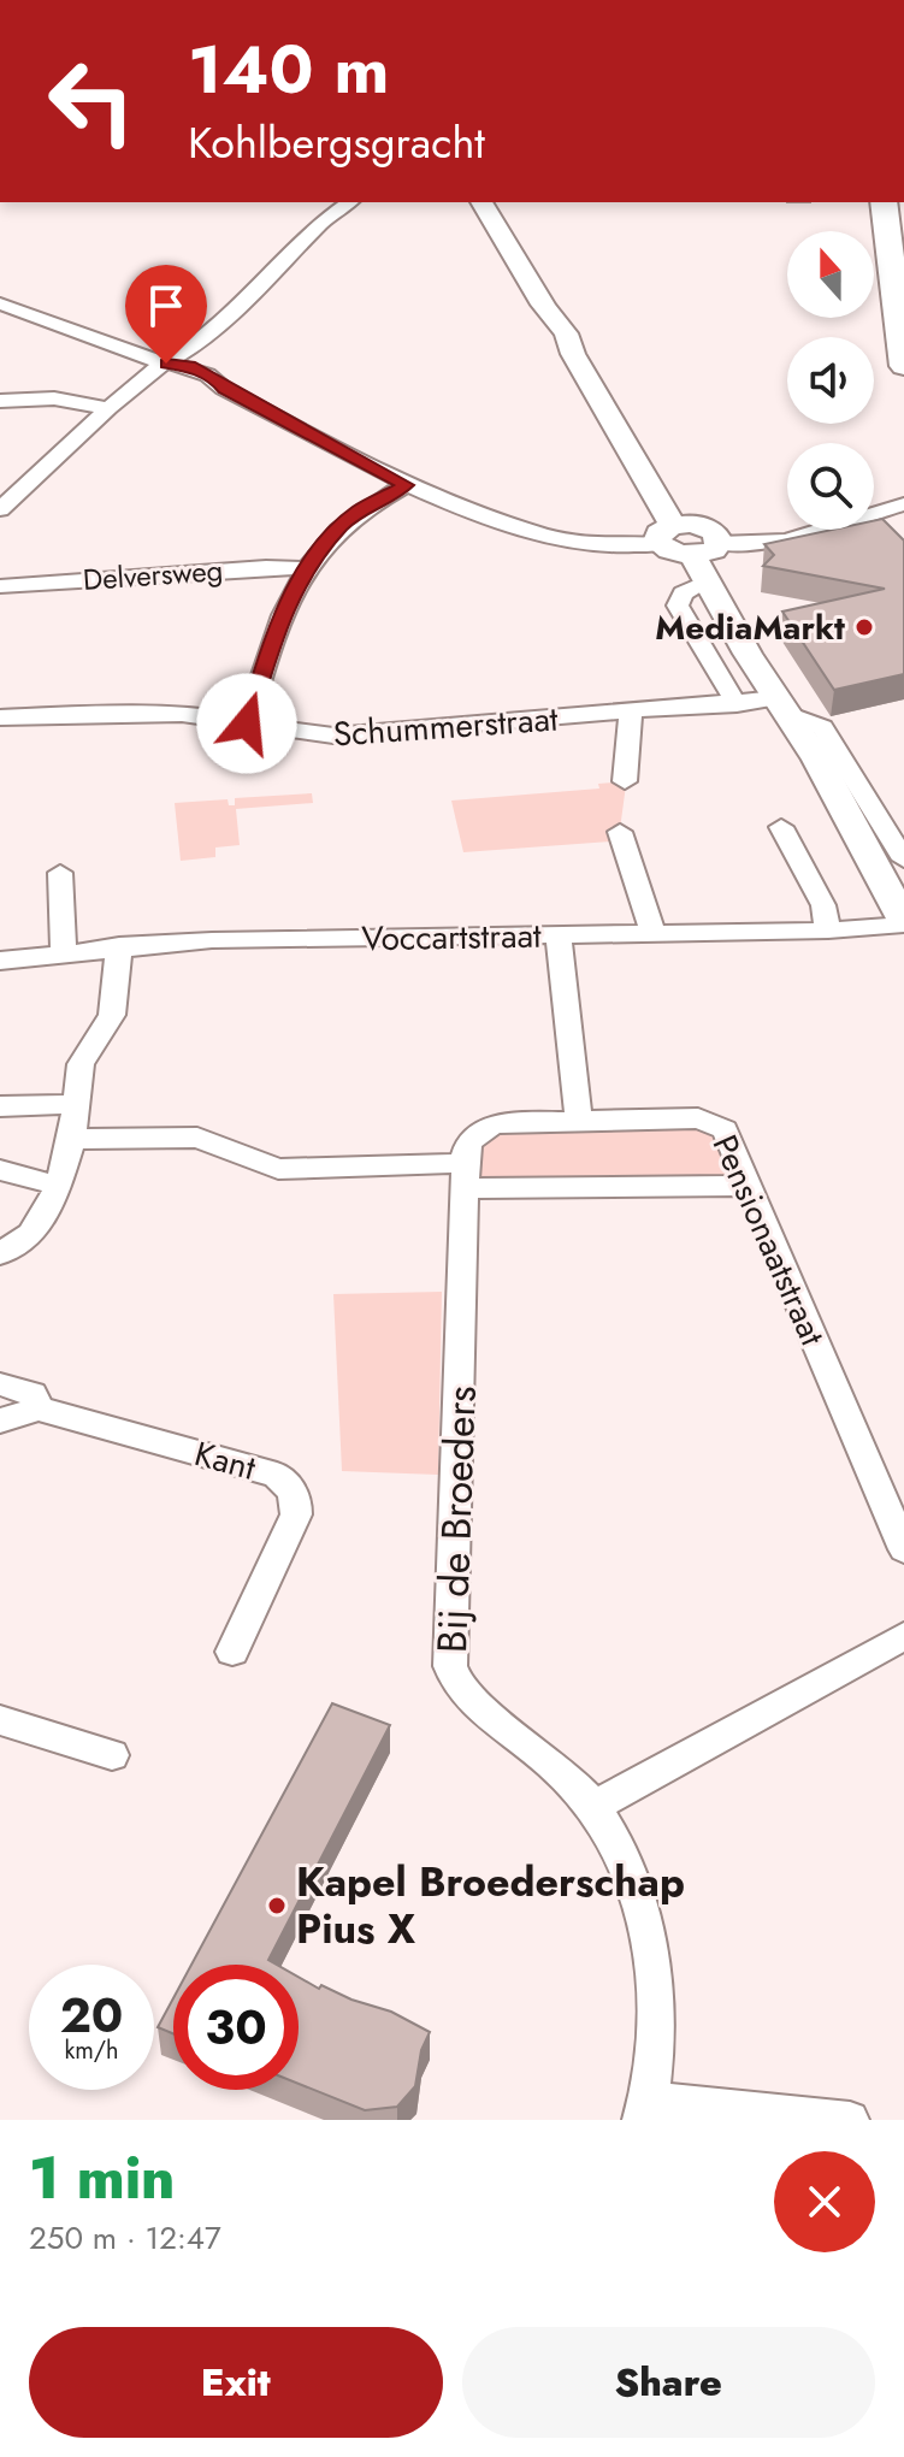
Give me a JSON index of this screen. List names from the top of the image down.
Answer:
{
  "streets": {
    "street": [
      "Delversweg",
      "Schummerstraat",
      "Voccartstraat",
      "Pensionaatstraat",
      "Kant",
      "Bij de Broeders"
    ]
  },
  "places": ["MediaMarkt", "Kapel Broederschap Pius X"],
  "north": "top",
  "page": {
    "turn": ["140 m", "Kohlbergsgracht"],
    "speed": "20 km/h",
    "limit": "30",
    "heading": ["1 min", "250 m · 12:47"],
    "buttons": ["Exit", "Share"]
  }
}
